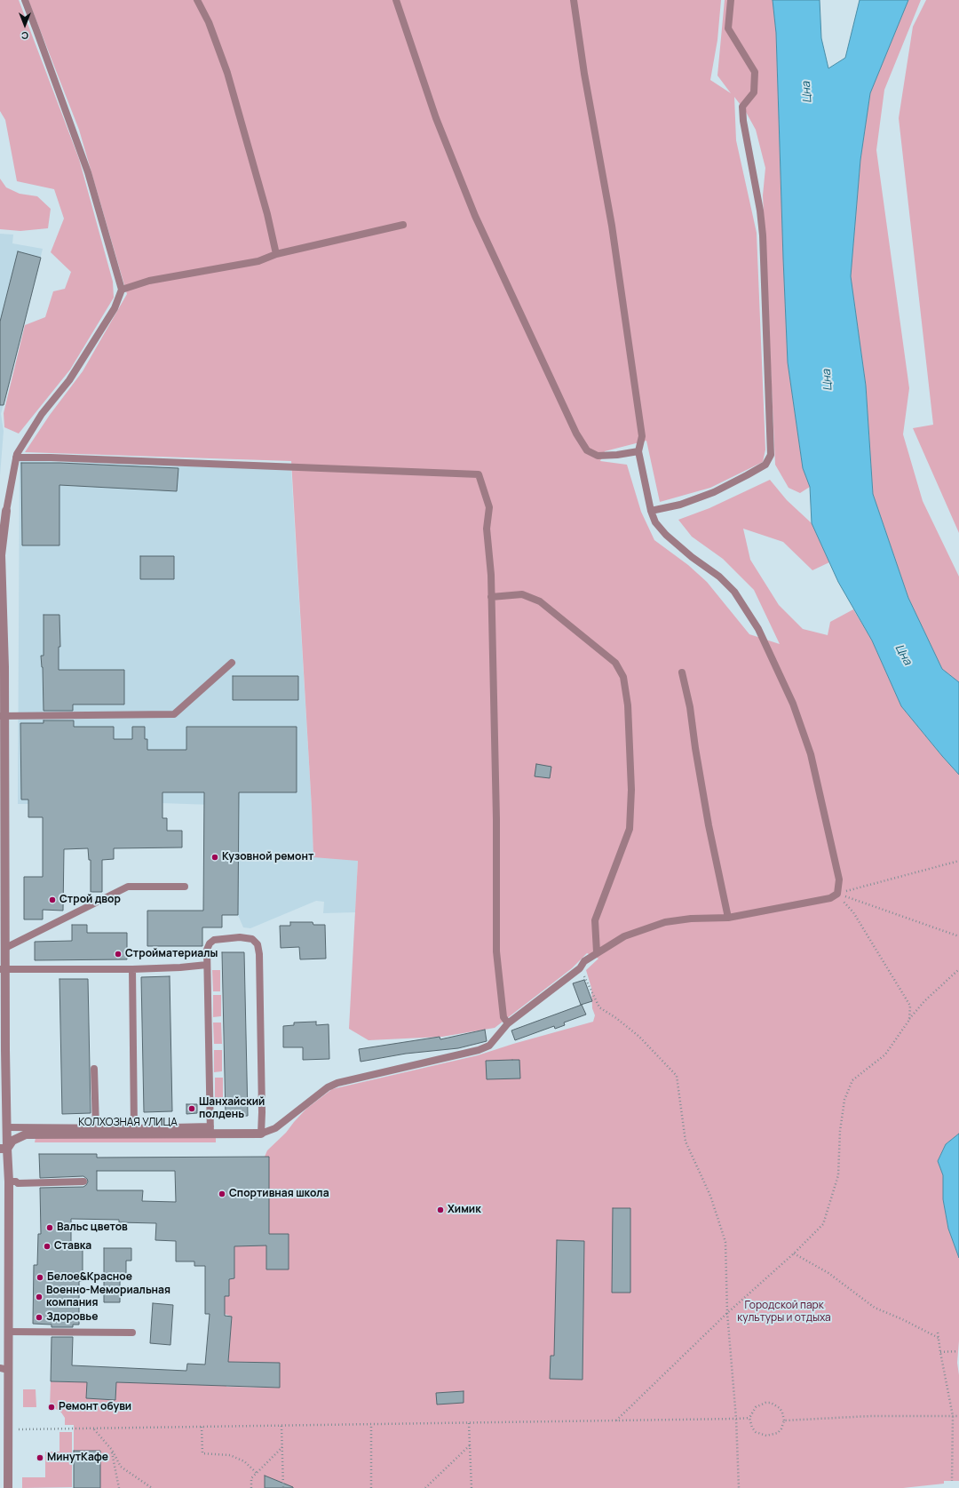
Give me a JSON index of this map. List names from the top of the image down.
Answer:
{
  "streets": {
    "street": ["КОЛХОЗНАЯ УЛИЦА"]
  },
  "water": ["Цна"],
  "parks": ["Городской парк культуры и отдыха"],
  "places": [
    "Кузовной ремонт",
    "Строй двор",
    "Стройматериалы",
    "Шанхайский полдень",
    "Спортивная школа",
    "Химик",
    "Вальс цветов",
    "Ставка",
    "Белое&Красное",
    "Военно-Мемориальная компания",
    "Здоровье",
    "Ремонт обуви",
    "МинутКафе"
  ],
  "north": "bottom"
}
